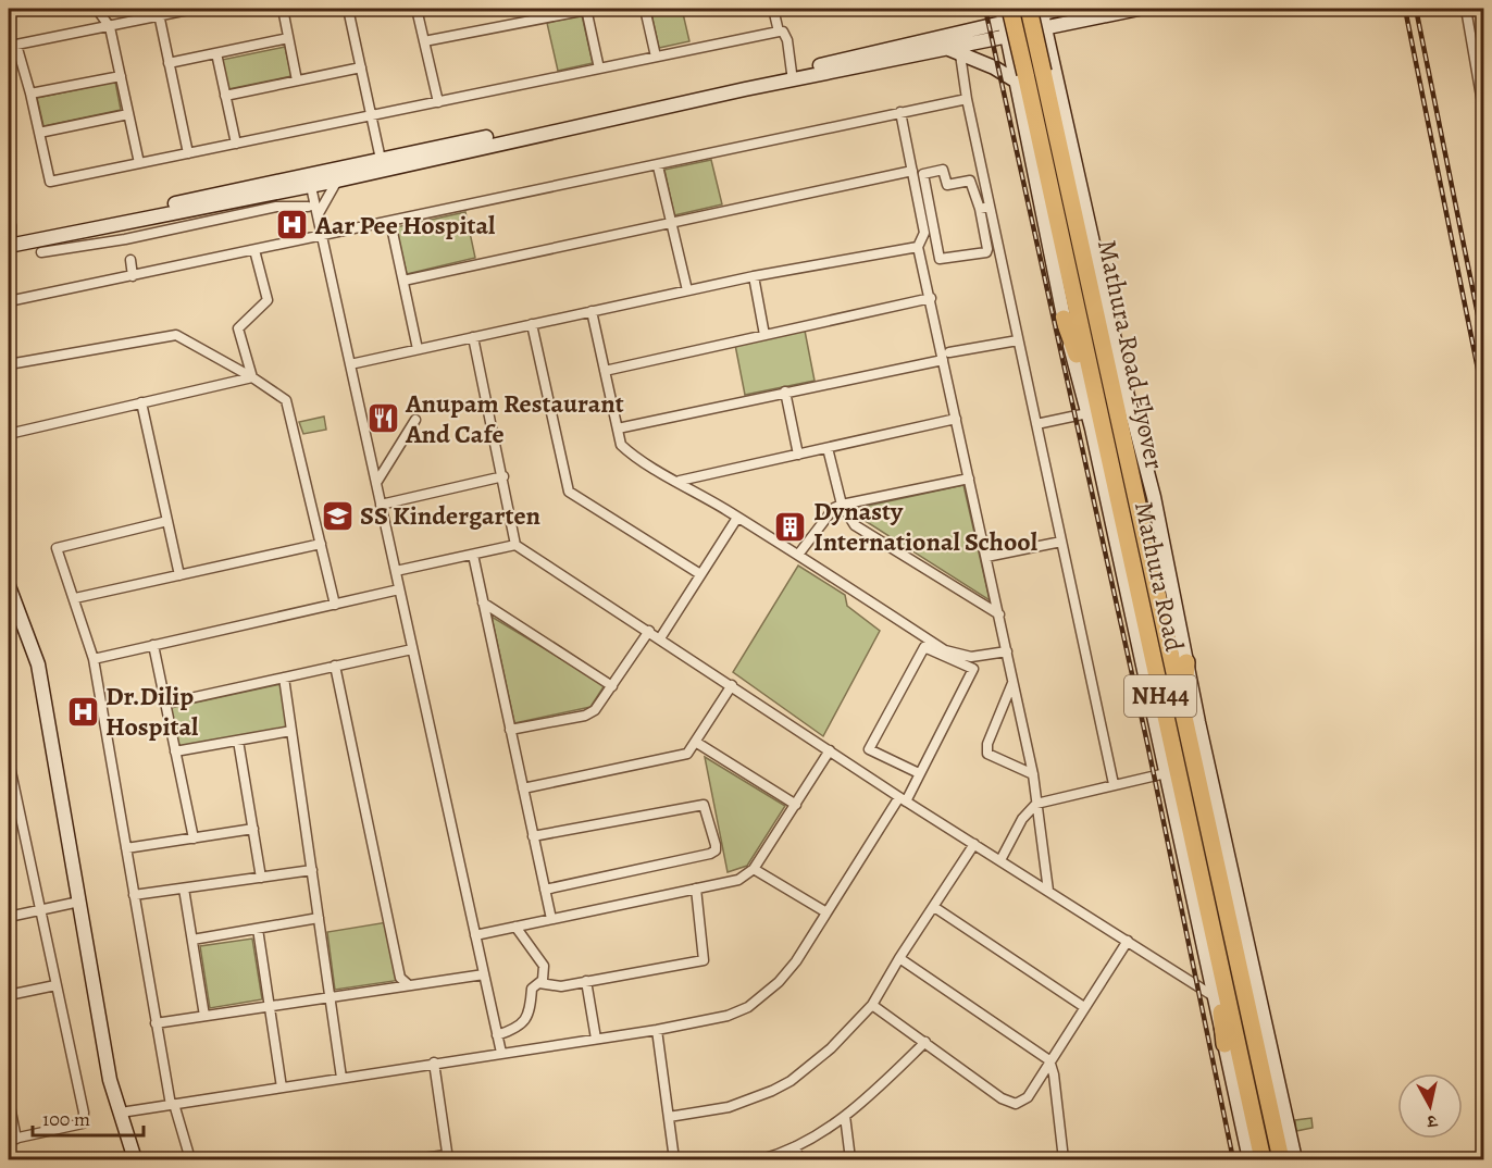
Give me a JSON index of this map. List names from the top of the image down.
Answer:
{
  "streets": {
    "highway": ["Mathura Road Flyover", "Mathura Road", "NH44"]
  },
  "crossings": [
    ["Mathura Road Flyover", "Mathura Road"],
    ["Mathura Road Flyover", "NH44"],
    ["Mathura Road", "NH44"]
  ],
  "places": {
    "hospital": ["Aar Pee Hospital", "Dr.Dilip Hospital"],
    "restaurant": ["Anupam Restaurant And Cafe"],
    "school or university": ["SS Kindergarten"],
    "building": ["Dynasty International School"]
  },
  "scale_bar": "100 m",
  "north": "bottom"
}
